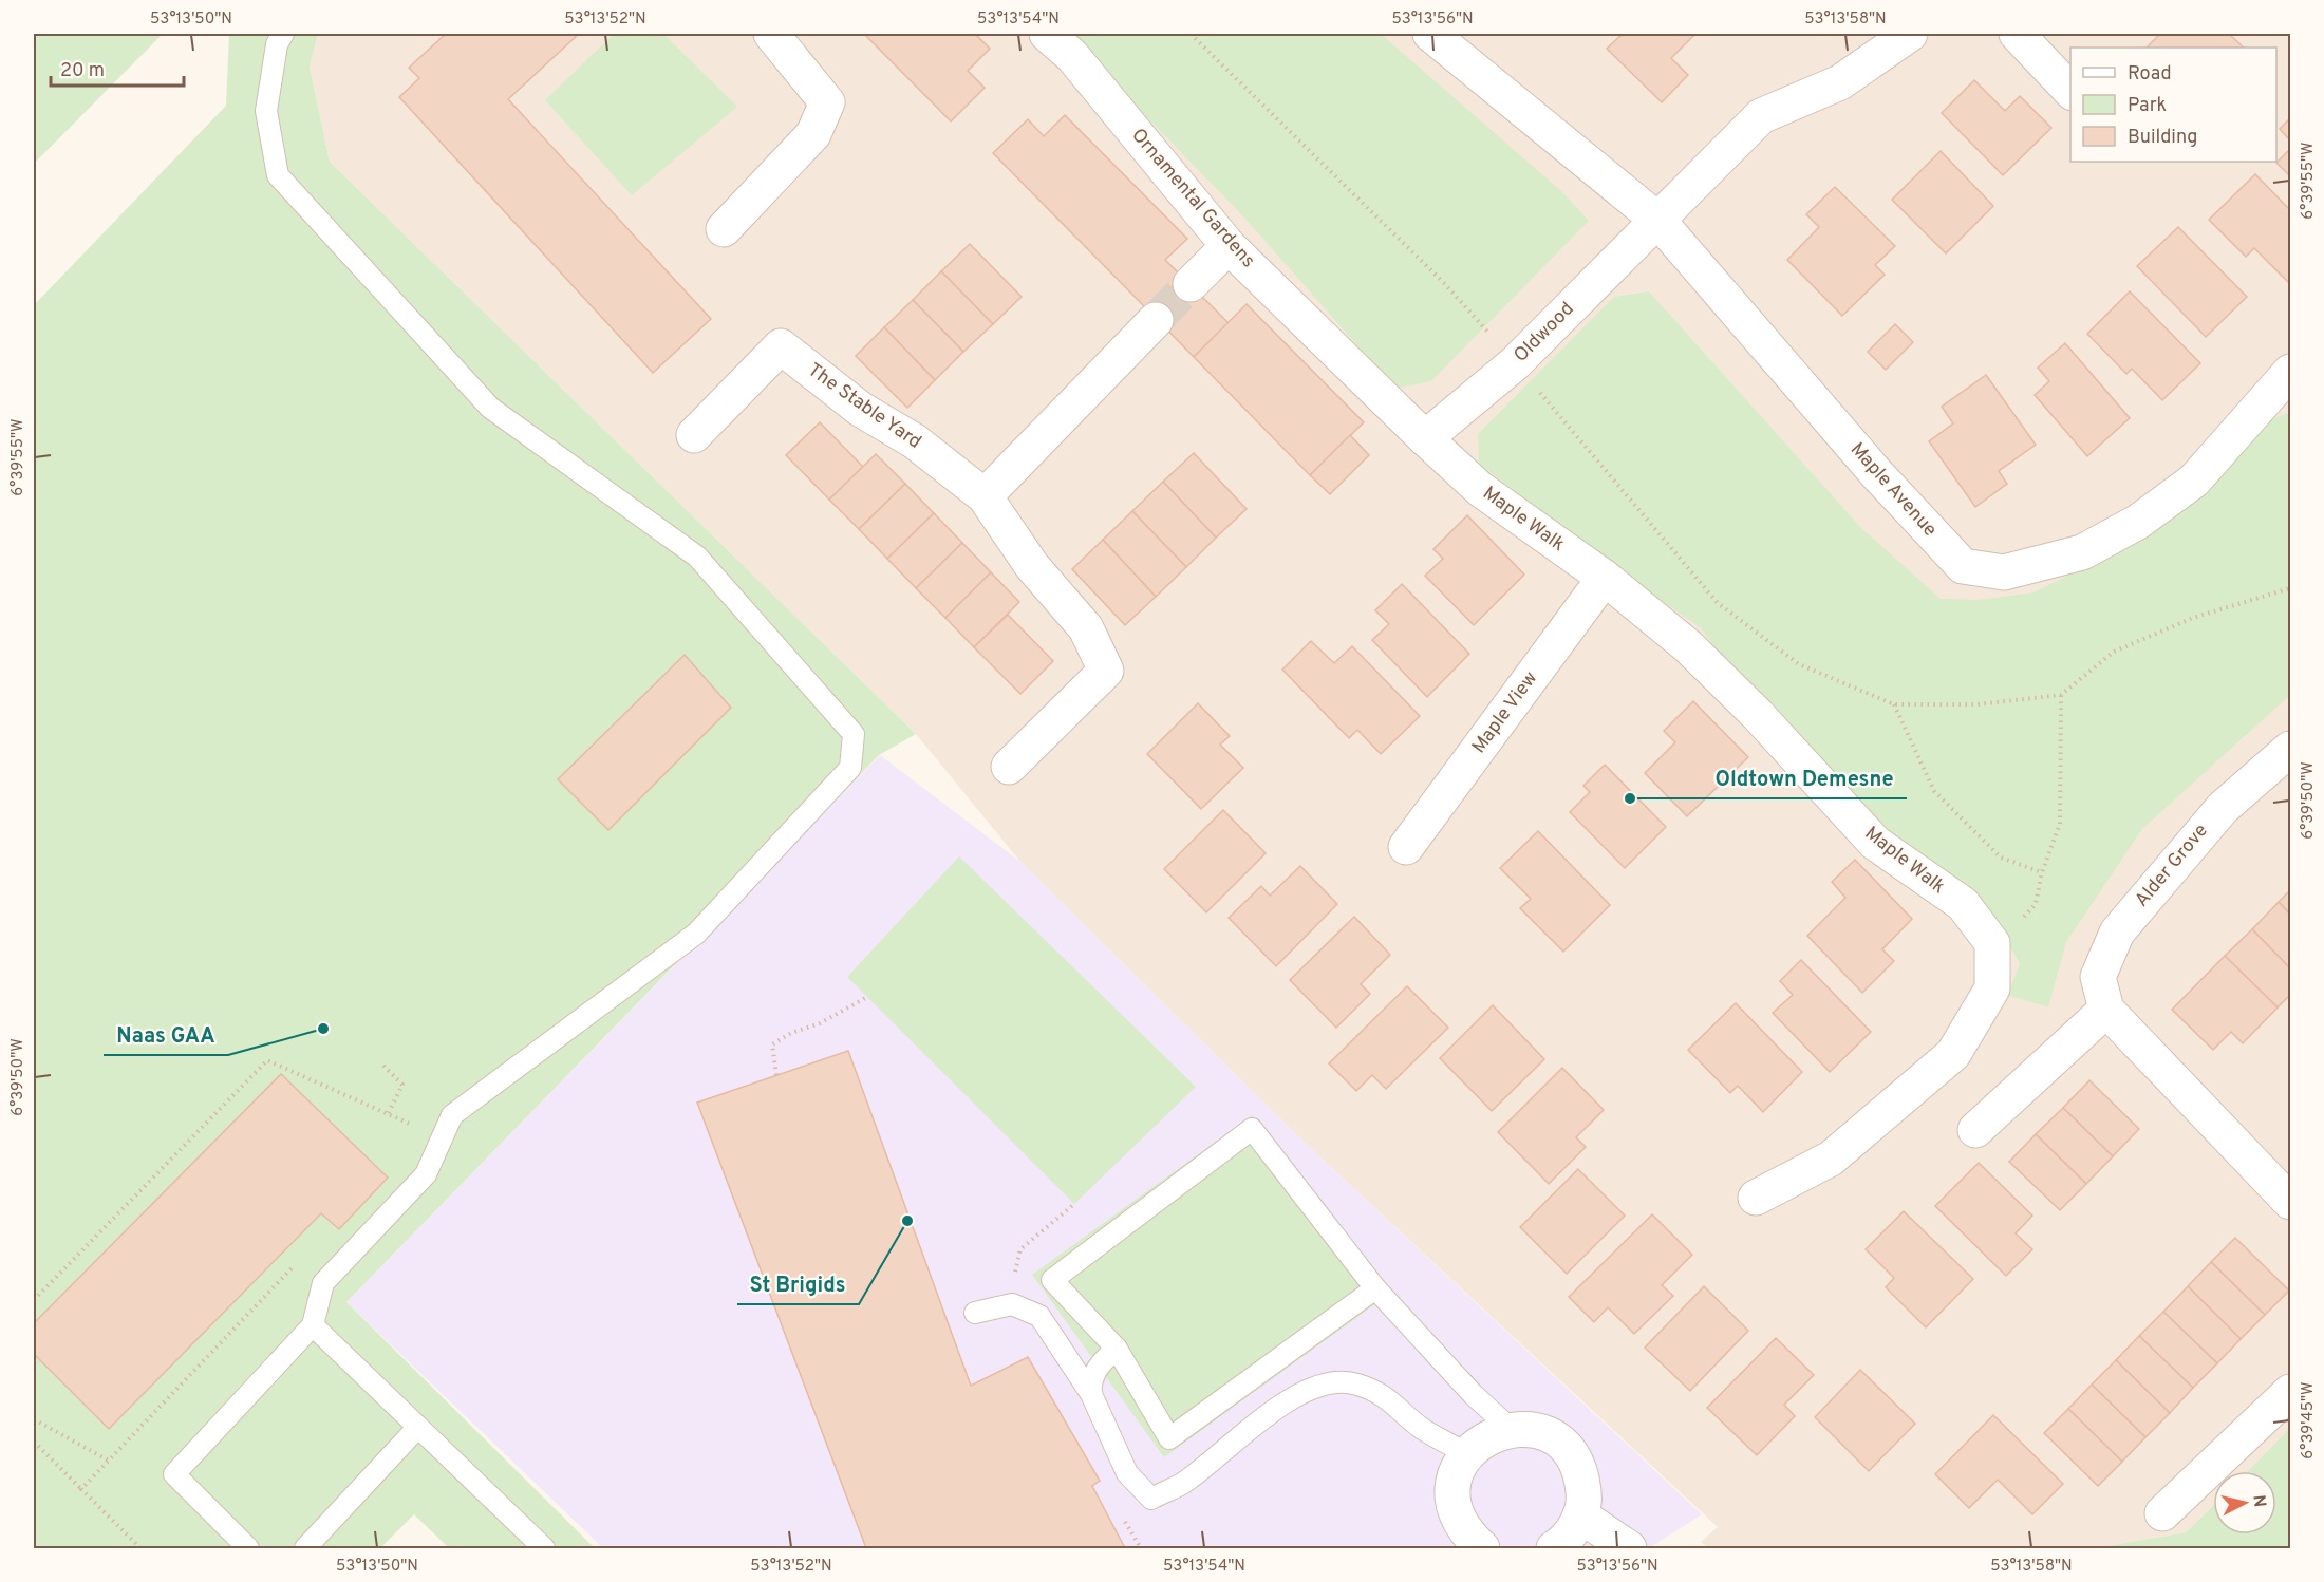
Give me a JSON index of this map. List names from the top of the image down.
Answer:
{
  "streets": {
    "street": [
      "Ornamental Gardens",
      "Oldwood",
      "The Stable Yard",
      "Maple Avenue",
      "Maple Walk",
      "Maple View",
      "Alder Grove"
    ]
  },
  "crossings": [
    ["Ornamental Gardens", "Oldwood"],
    ["Ornamental Gardens", "Maple Walk"],
    ["Oldwood", "Maple Avenue"],
    ["Oldwood", "Maple Walk"],
    ["Maple Walk", "Maple View"]
  ],
  "places": ["Oldtown Demesne", "Naas GAA", "St Brigids"],
  "legend": ["Road", "Park", "Building"],
  "scale_bar": "20 m",
  "north": "right",
  "coordinates": [
    "53°13'50\"N",
    "53°13'52\"N",
    "53°13'54\"N",
    "53°13'56\"N",
    "53°13'58\"N",
    "6°39'55\"W",
    "6°39'50\"W",
    "6°39'45\"W"
  ]
}
